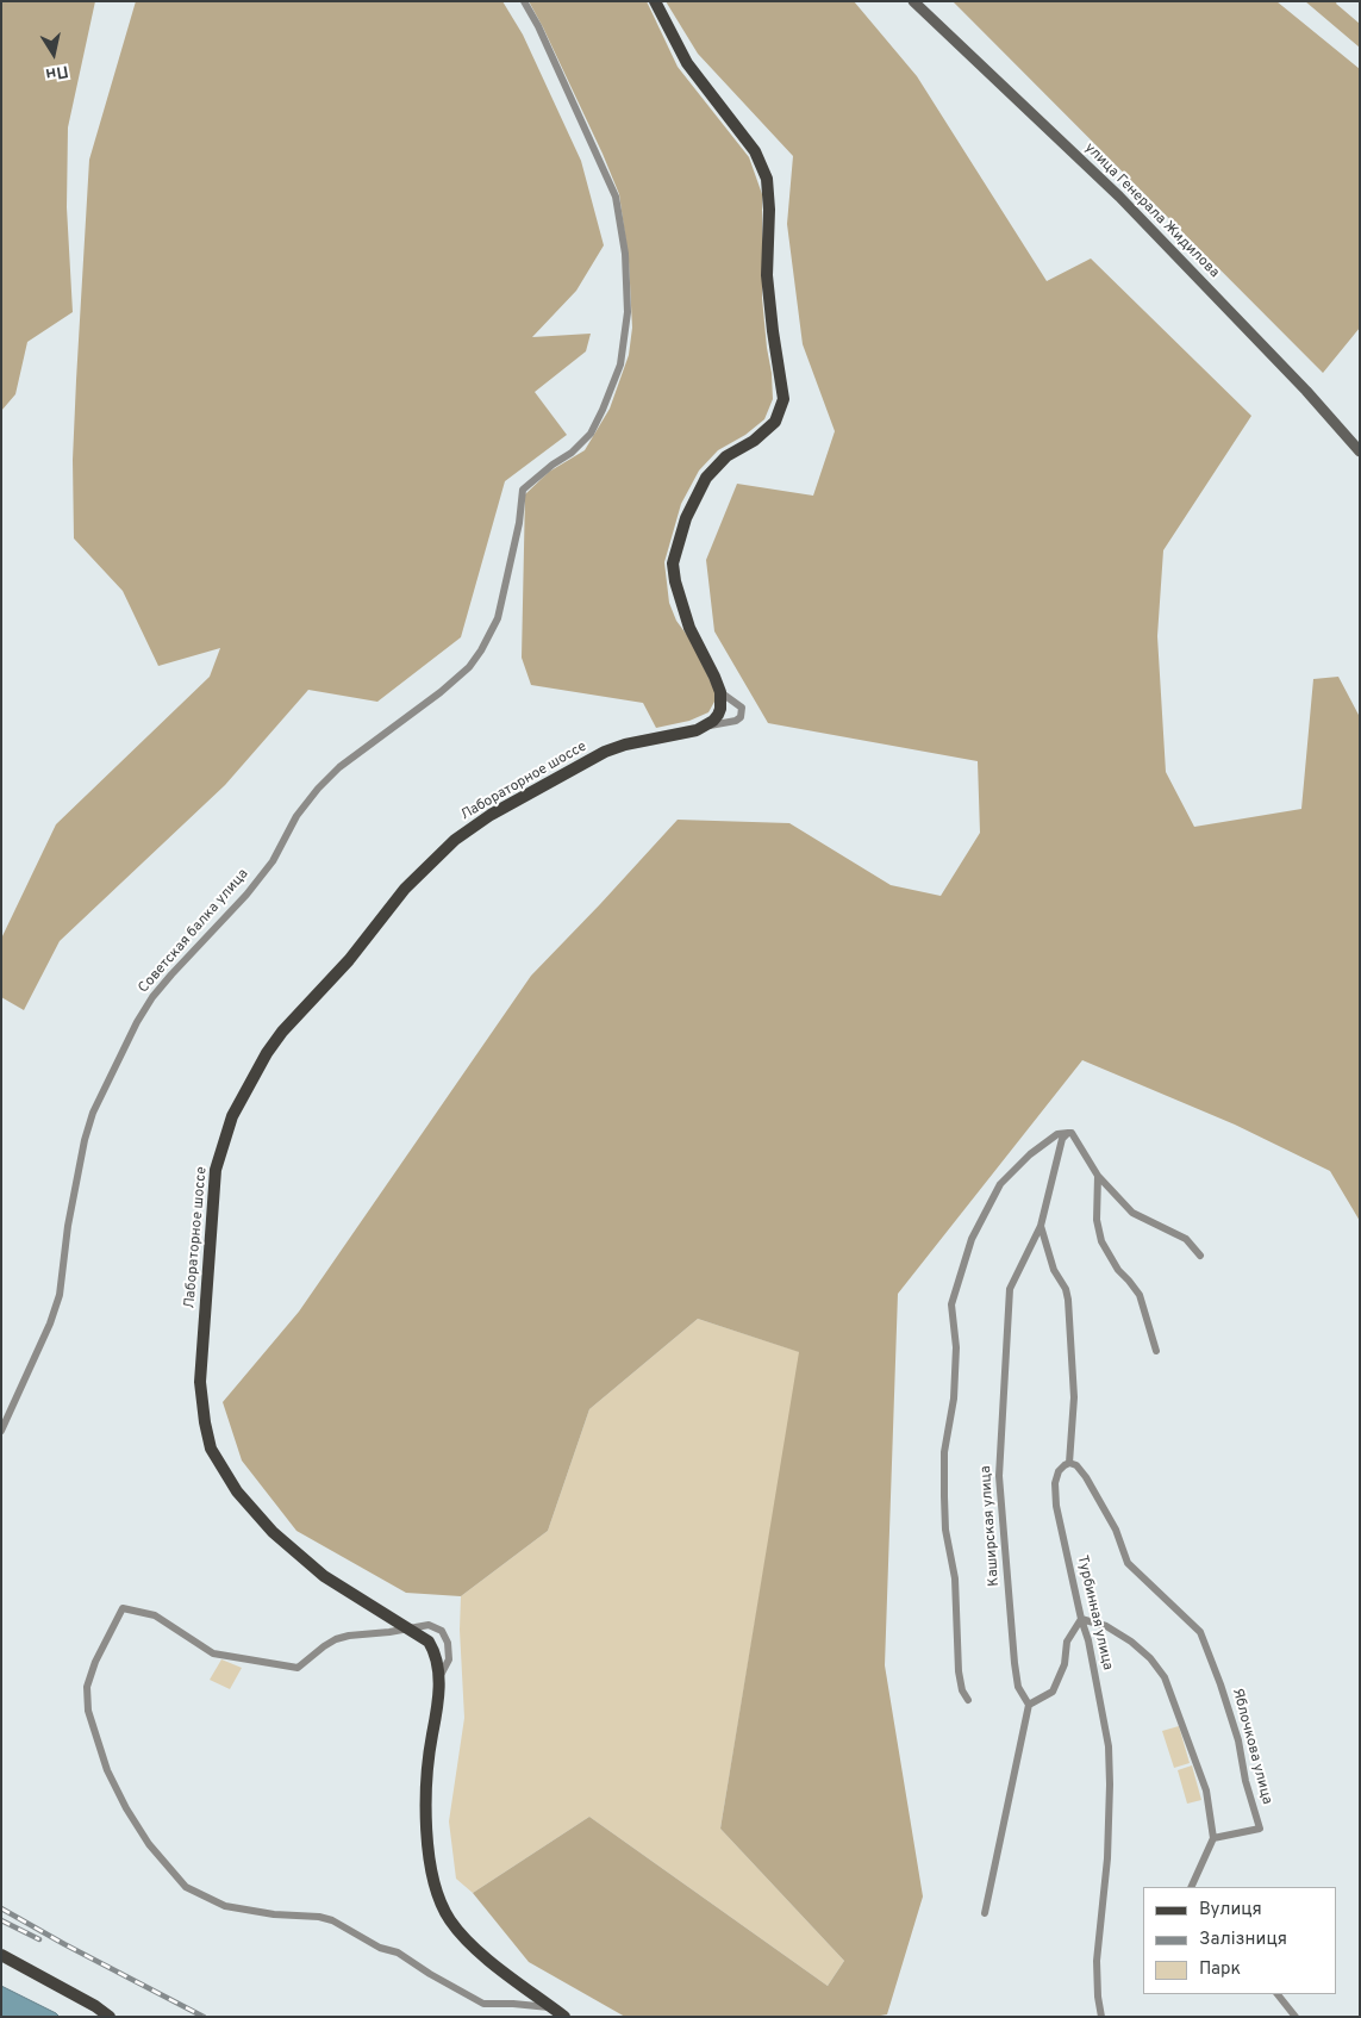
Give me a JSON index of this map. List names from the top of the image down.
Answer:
{
  "streets": {
    "main road": ["улица Генерала Жидилова", "Лабораторное шоссе"],
    "street": [
      "Советская балка улица",
      "Каширская улица",
      "Турбинная улица",
      "Яблочкова улица"
    ]
  },
  "crossings": [
    ["Каширская улица", "Турбинная улица"],
    ["Турбинная улица", "Яблочкова улица"]
  ],
  "legend": ["Вулиця", "Залізниця", "Парк"],
  "north": "bottom"
}
